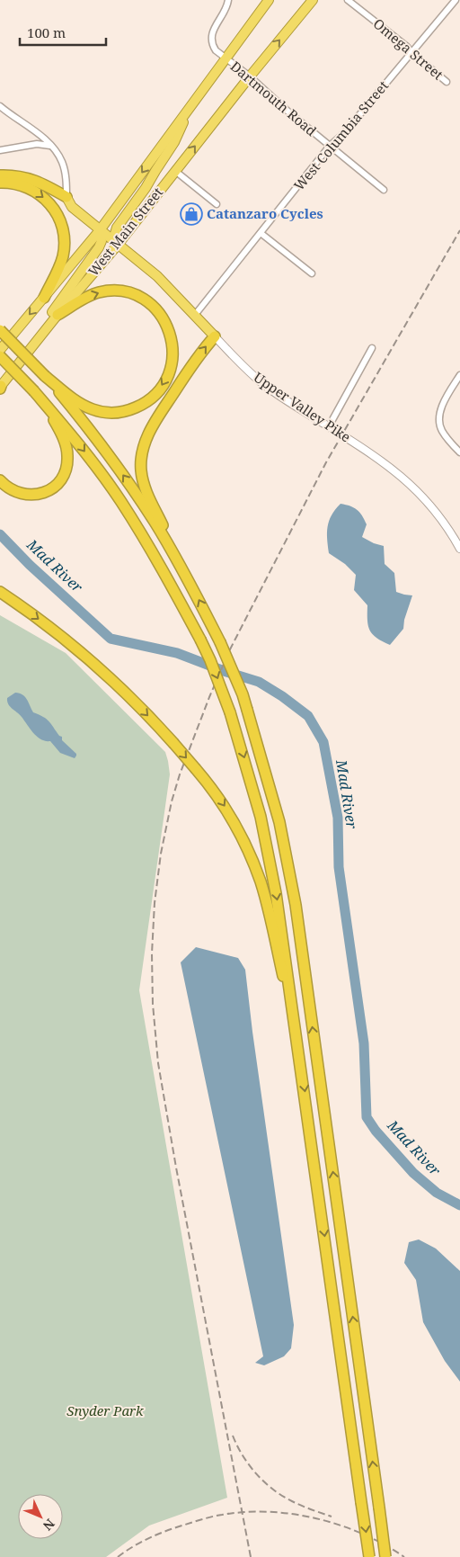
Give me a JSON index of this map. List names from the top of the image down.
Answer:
{
  "streets": {
    "highway": ["West Main Street", "Upper Valley Pike"],
    "street": ["Omega Street", "Dartmouth Road", "West Columbia Street"]
  },
  "crossings": [
    ["Omega Street", "West Columbia Street"],
    ["Dartmouth Road", "West Columbia Street"],
    ["Dartmouth Road", "West Main Street"],
    ["West Columbia Street", "Upper Valley Pike"],
    ["West Main Street", "Upper Valley Pike"]
  ],
  "water": ["Mad River"],
  "parks": ["Snyder Park"],
  "places": {
    "shop": ["Catanzaro Cycles"]
  },
  "scale_bar": "100 m",
  "north": "bottom right"
}
